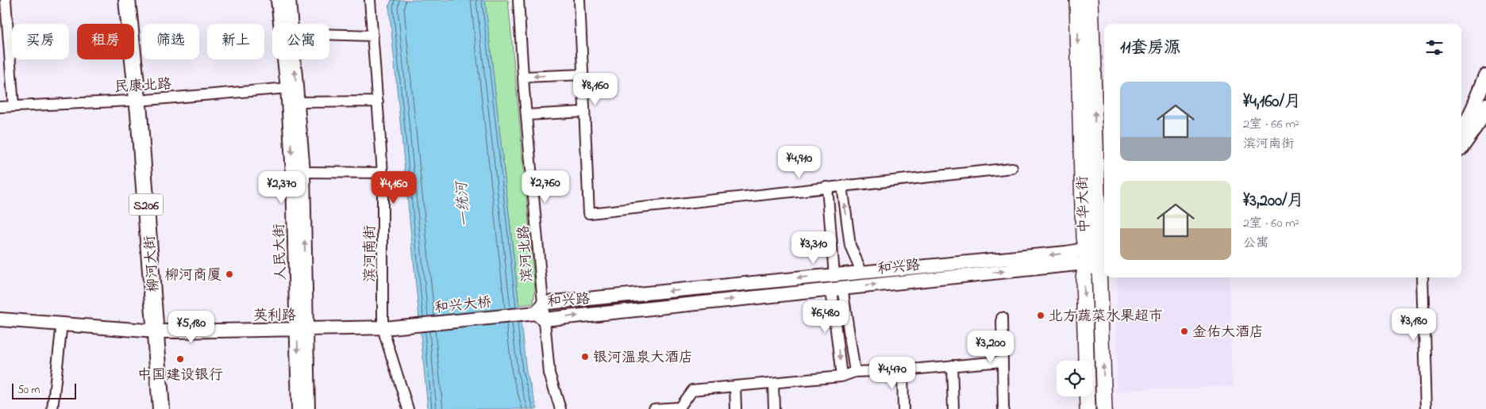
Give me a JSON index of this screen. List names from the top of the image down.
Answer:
{
  "streets": {
    "main road": ["S206", "中华大街", "柳河大街"],
    "street": [
      "民康北路",
      "人民大街",
      "滨河南街",
      "滨河北路",
      "和兴路",
      "和兴大桥",
      "英利路"
    ]
  },
  "crossings": [
    ["民康北路", "人民大街"],
    ["民康北路", "柳河大街"],
    ["中华大街", "和兴路"],
    ["人民大街", "英利路"],
    ["滨河南街", "和兴大桥"],
    ["滨河南街", "英利路"],
    ["滨河北路", "和兴路"],
    ["滨河北路", "和兴大桥"],
    ["柳河大街", "英利路"],
    ["和兴路", "和兴大桥"],
    ["和兴大桥", "英利路"]
  ],
  "water": ["一统河"],
  "places": [
    "柳河商厦",
    "北方蔬菜水果超市",
    "金佑大酒店",
    "银河温泉大酒店",
    "中国建设银行"
  ],
  "scale_bar": "50 m",
  "page": {
    "chip": [
      "买房",
      "租房",
      "筛选",
      "新上",
      "公寓"
    ],
    "heading": "11套房源",
    "list": [
      {
        "name": "¥4,160/月",
        "note": "2室 · 66 m² · 滨河南街"
      },
      {
        "name": "¥3,200/月",
        "note": "2室 · 60 m² · 公寓"
      }
    ],
    "price": [
      "¥8,160",
      "¥4,910",
      "¥2,760",
      "¥2,370",
      "¥4,160",
      "¥3,310",
      "¥6,480",
      "¥3,180",
      "¥5,180",
      "¥3,200",
      "¥4,470"
    ],
    "scale": "50 m"
  }
}
